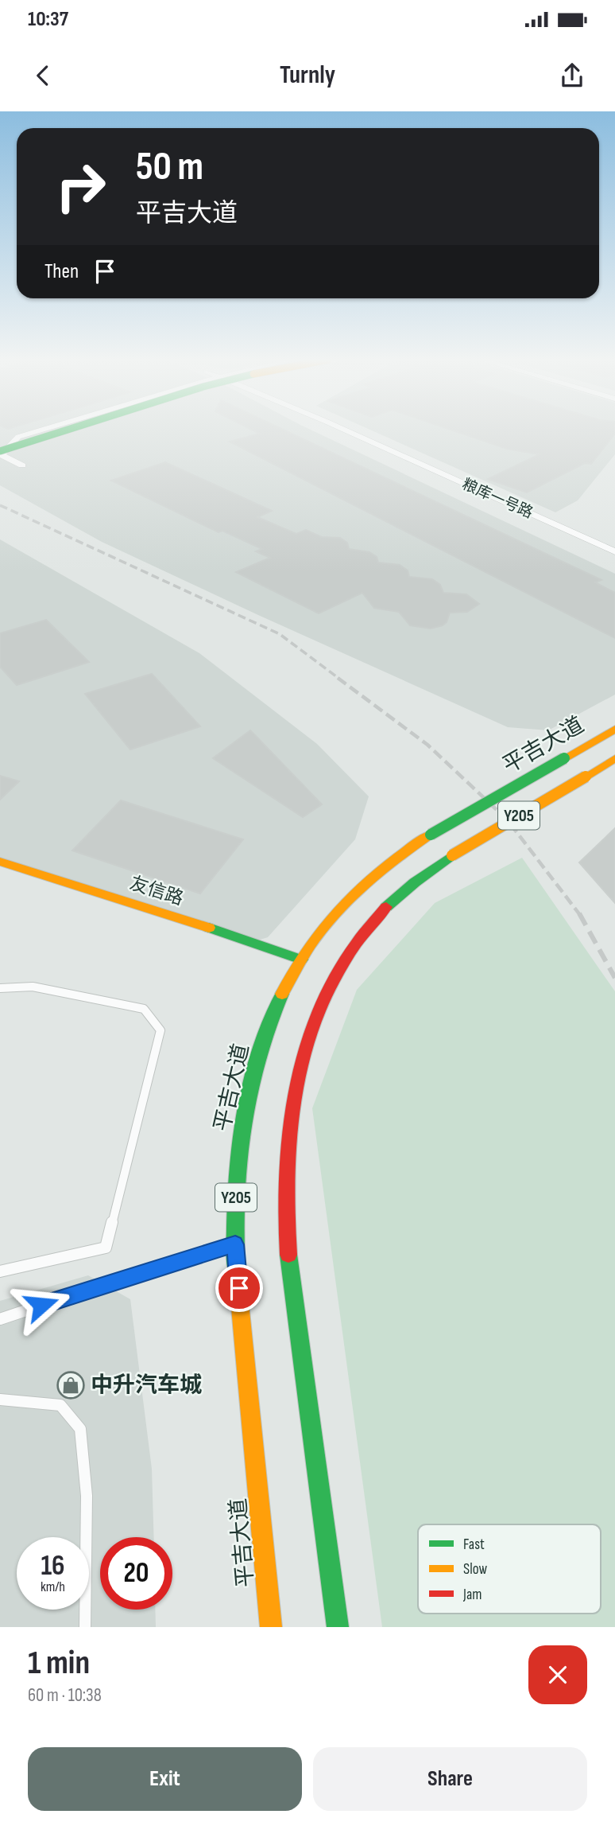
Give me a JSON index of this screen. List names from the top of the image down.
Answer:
{
  "streets": {
    "street": [
      "粮库一号路",
      "平吉大道",
      "Y205",
      "友信路"
    ]
  },
  "crossings": [
    ["平吉大道", "友信路"]
  ],
  "places": {
    "shop": ["中升汽车城"]
  },
  "legend": ["Fast", "Slow", "Jam"],
  "page": {
    "status": "10:37",
    "header": "Turnly",
    "turn": ["50 m", "平吉大道"],
    "then": "Then",
    "speed": "16 km/h",
    "limit": "20",
    "heading": ["1 min", "60 m · 10:38"],
    "buttons": ["Exit", "Share"]
  }
}
